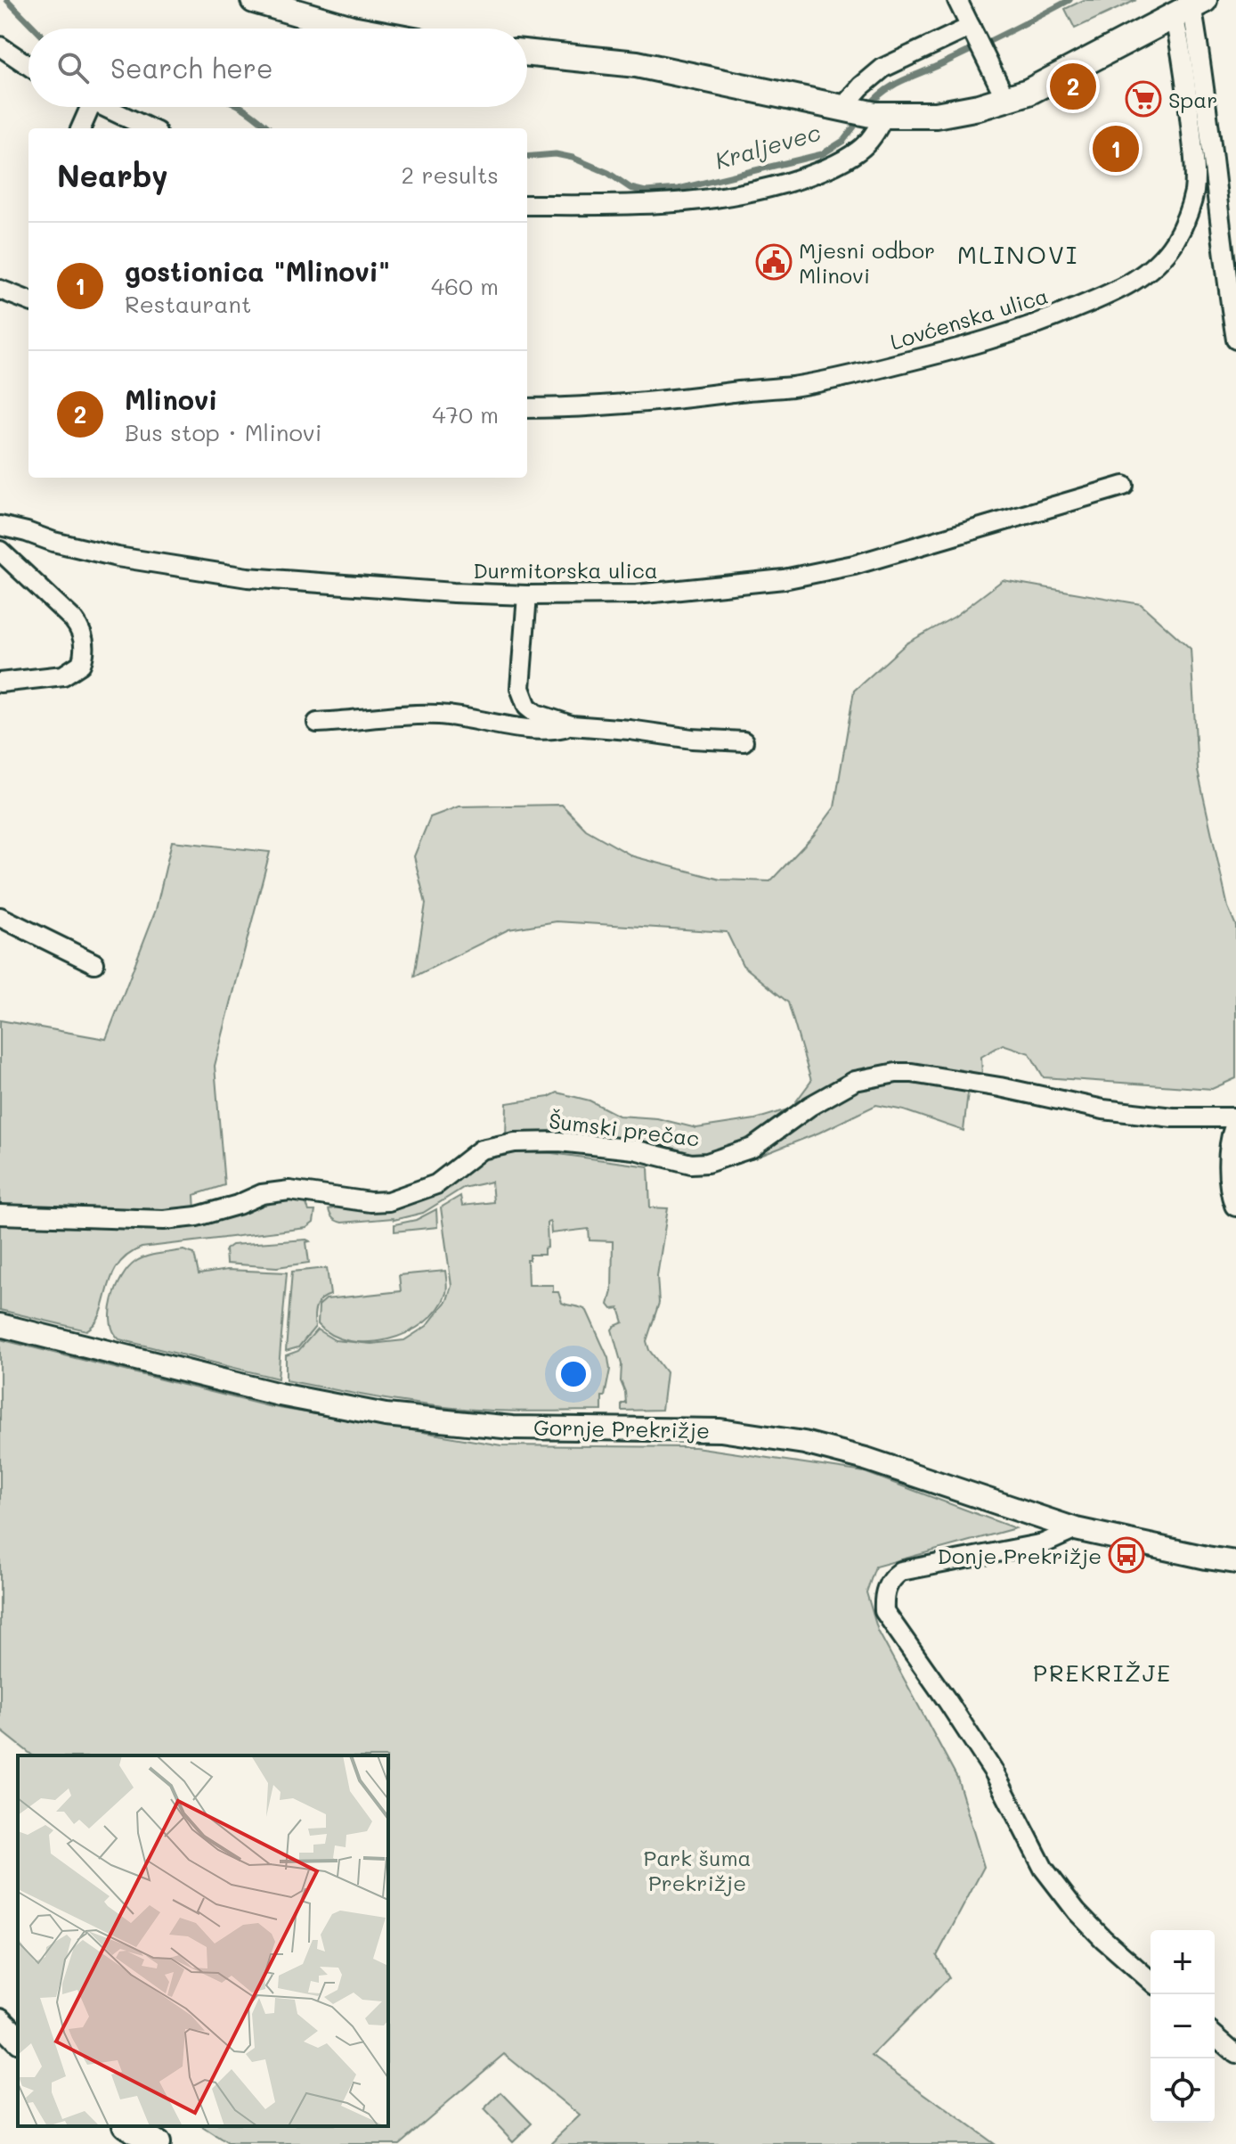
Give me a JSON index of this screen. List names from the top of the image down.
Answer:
{
  "streets": {
    "street": [
      "Lovćenska ulica",
      "Durmitorska ulica",
      "Šumski prečac",
      "Gornje Prekrižje"
    ]
  },
  "districts": ["MLINOVI", "PREKRIŽJE"],
  "water": ["Kraljevec"],
  "parks": ["Park šuma Prekrižje"],
  "places": {
    "supermarket": ["Spar"],
    "public building": ["Mjesni odbor Mlinovi"],
    "bus stop": ["Donje Prekrižje"]
  },
  "page": {
    "search": "Search here",
    "pins": ["2", "1"],
    "heading": ["Nearby", "2 results"],
    "list": [
      {
        "mark": "1",
        "name": "gostionica \"Mlinovi\"",
        "note": "Restaurant",
        "value": "460 m"
      },
      {
        "mark": "2",
        "name": "Mlinovi",
        "note": "Bus stop · Mlinovi",
        "value": "470 m"
      }
    ],
    "map_buttons": ["+", "−"]
  }
}
